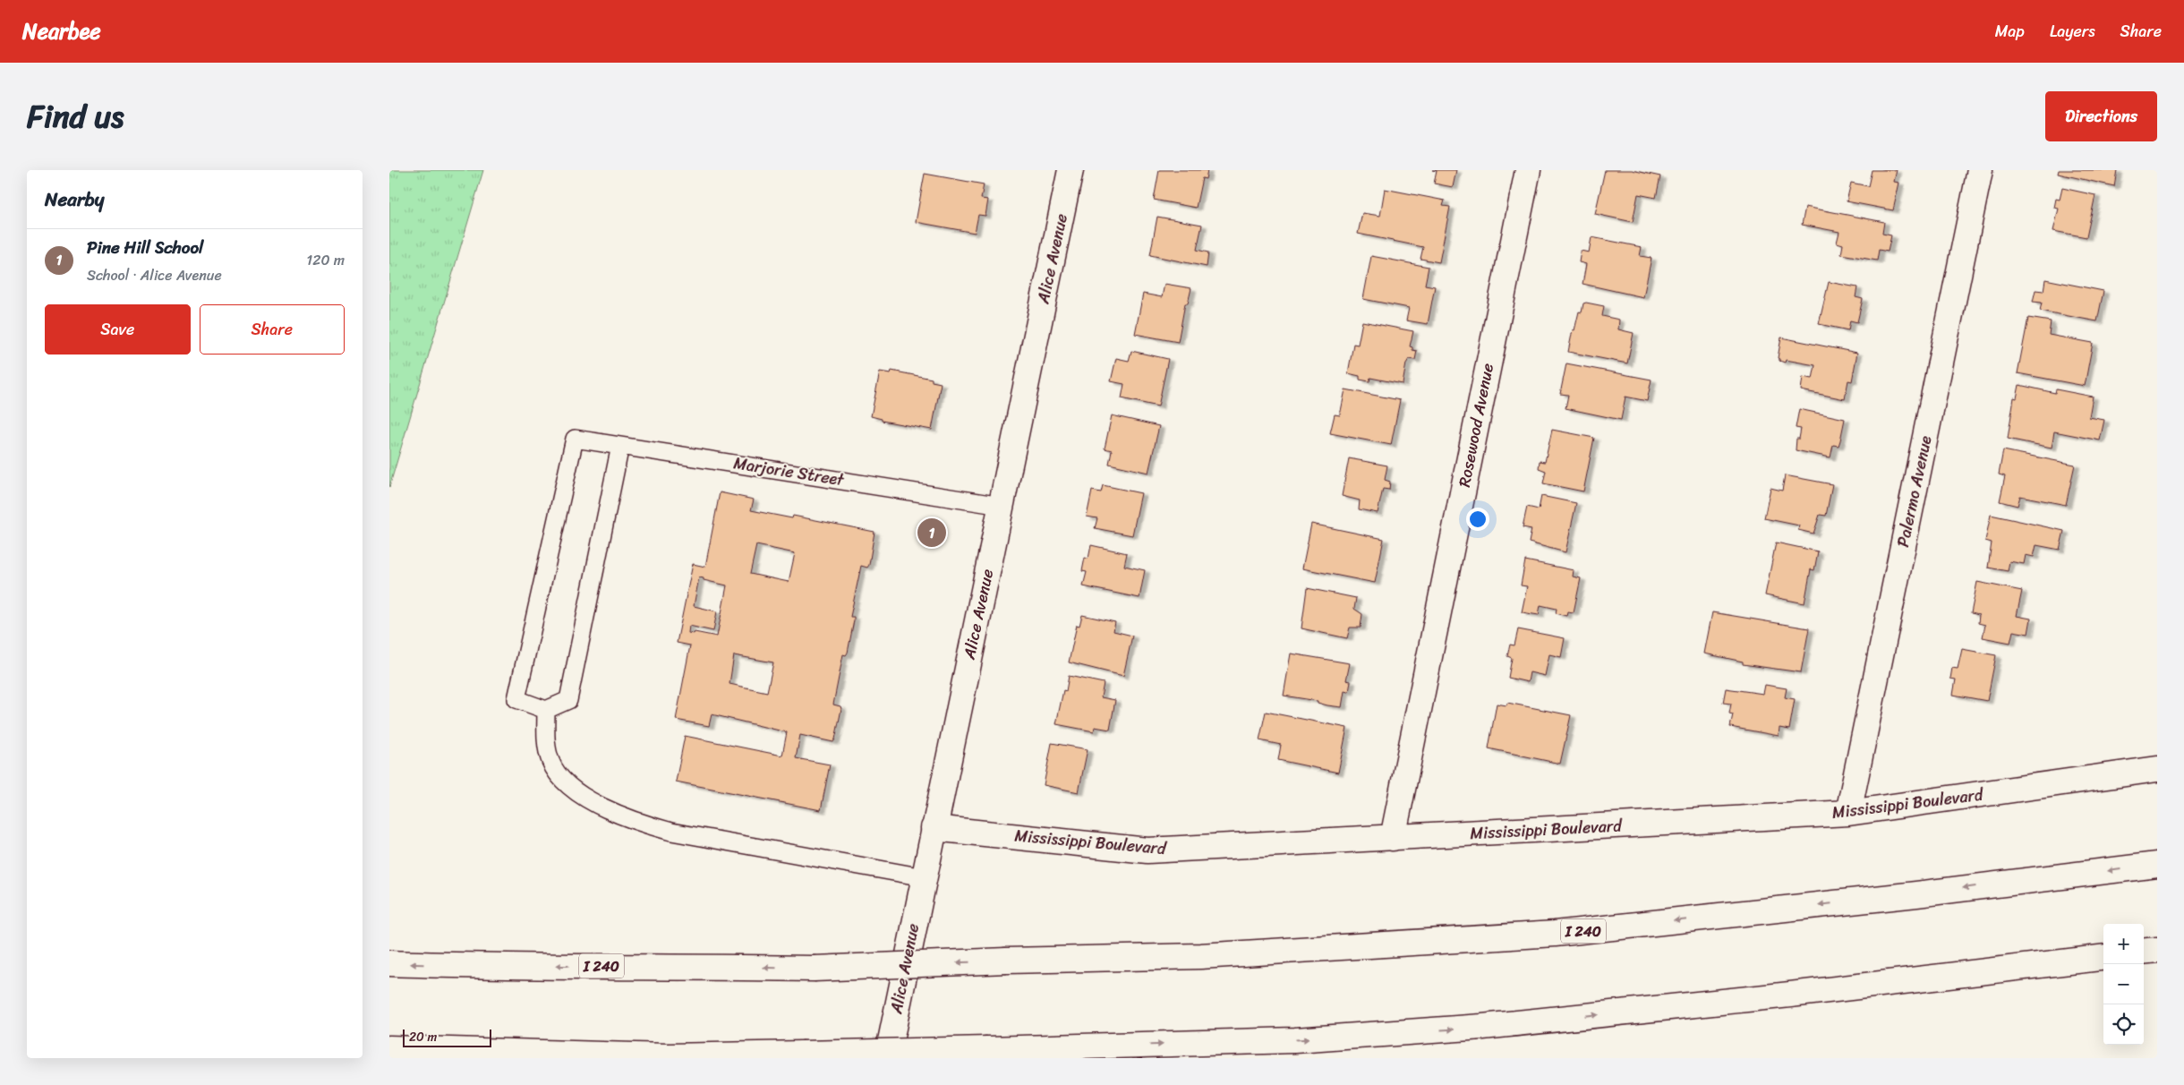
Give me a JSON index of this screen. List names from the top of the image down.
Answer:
{
  "streets": {
    "main road": [
      "Alice Avenue",
      "Rosewood Avenue",
      "Palermo Avenue",
      "Mississippi Boulevard",
      "I 240"
    ],
    "lane": ["Marjorie Street"]
  },
  "crossings": [
    ["Alice Avenue", "Marjorie Street"],
    ["Alice Avenue", "Mississippi Boulevard"],
    ["Rosewood Avenue", "Mississippi Boulevard"],
    ["Palermo Avenue", "Mississippi Boulevard"]
  ],
  "scale_bar": "20 m",
  "page": {
    "header": "Nearbee",
    "nav": ["Map", "Layers", "Share"],
    "title": "Find us",
    "buttons": [
      "Directions",
      ["Save", "Share"]
    ],
    "heading": "Nearby",
    "list": [
      {
        "mark": "1",
        "name": "Pine Hill School",
        "note": "School · Alice Avenue",
        "value": "120 m"
      }
    ],
    "pins": "1",
    "map_buttons": ["+", "−"],
    "scale": "20 m"
  }
}
